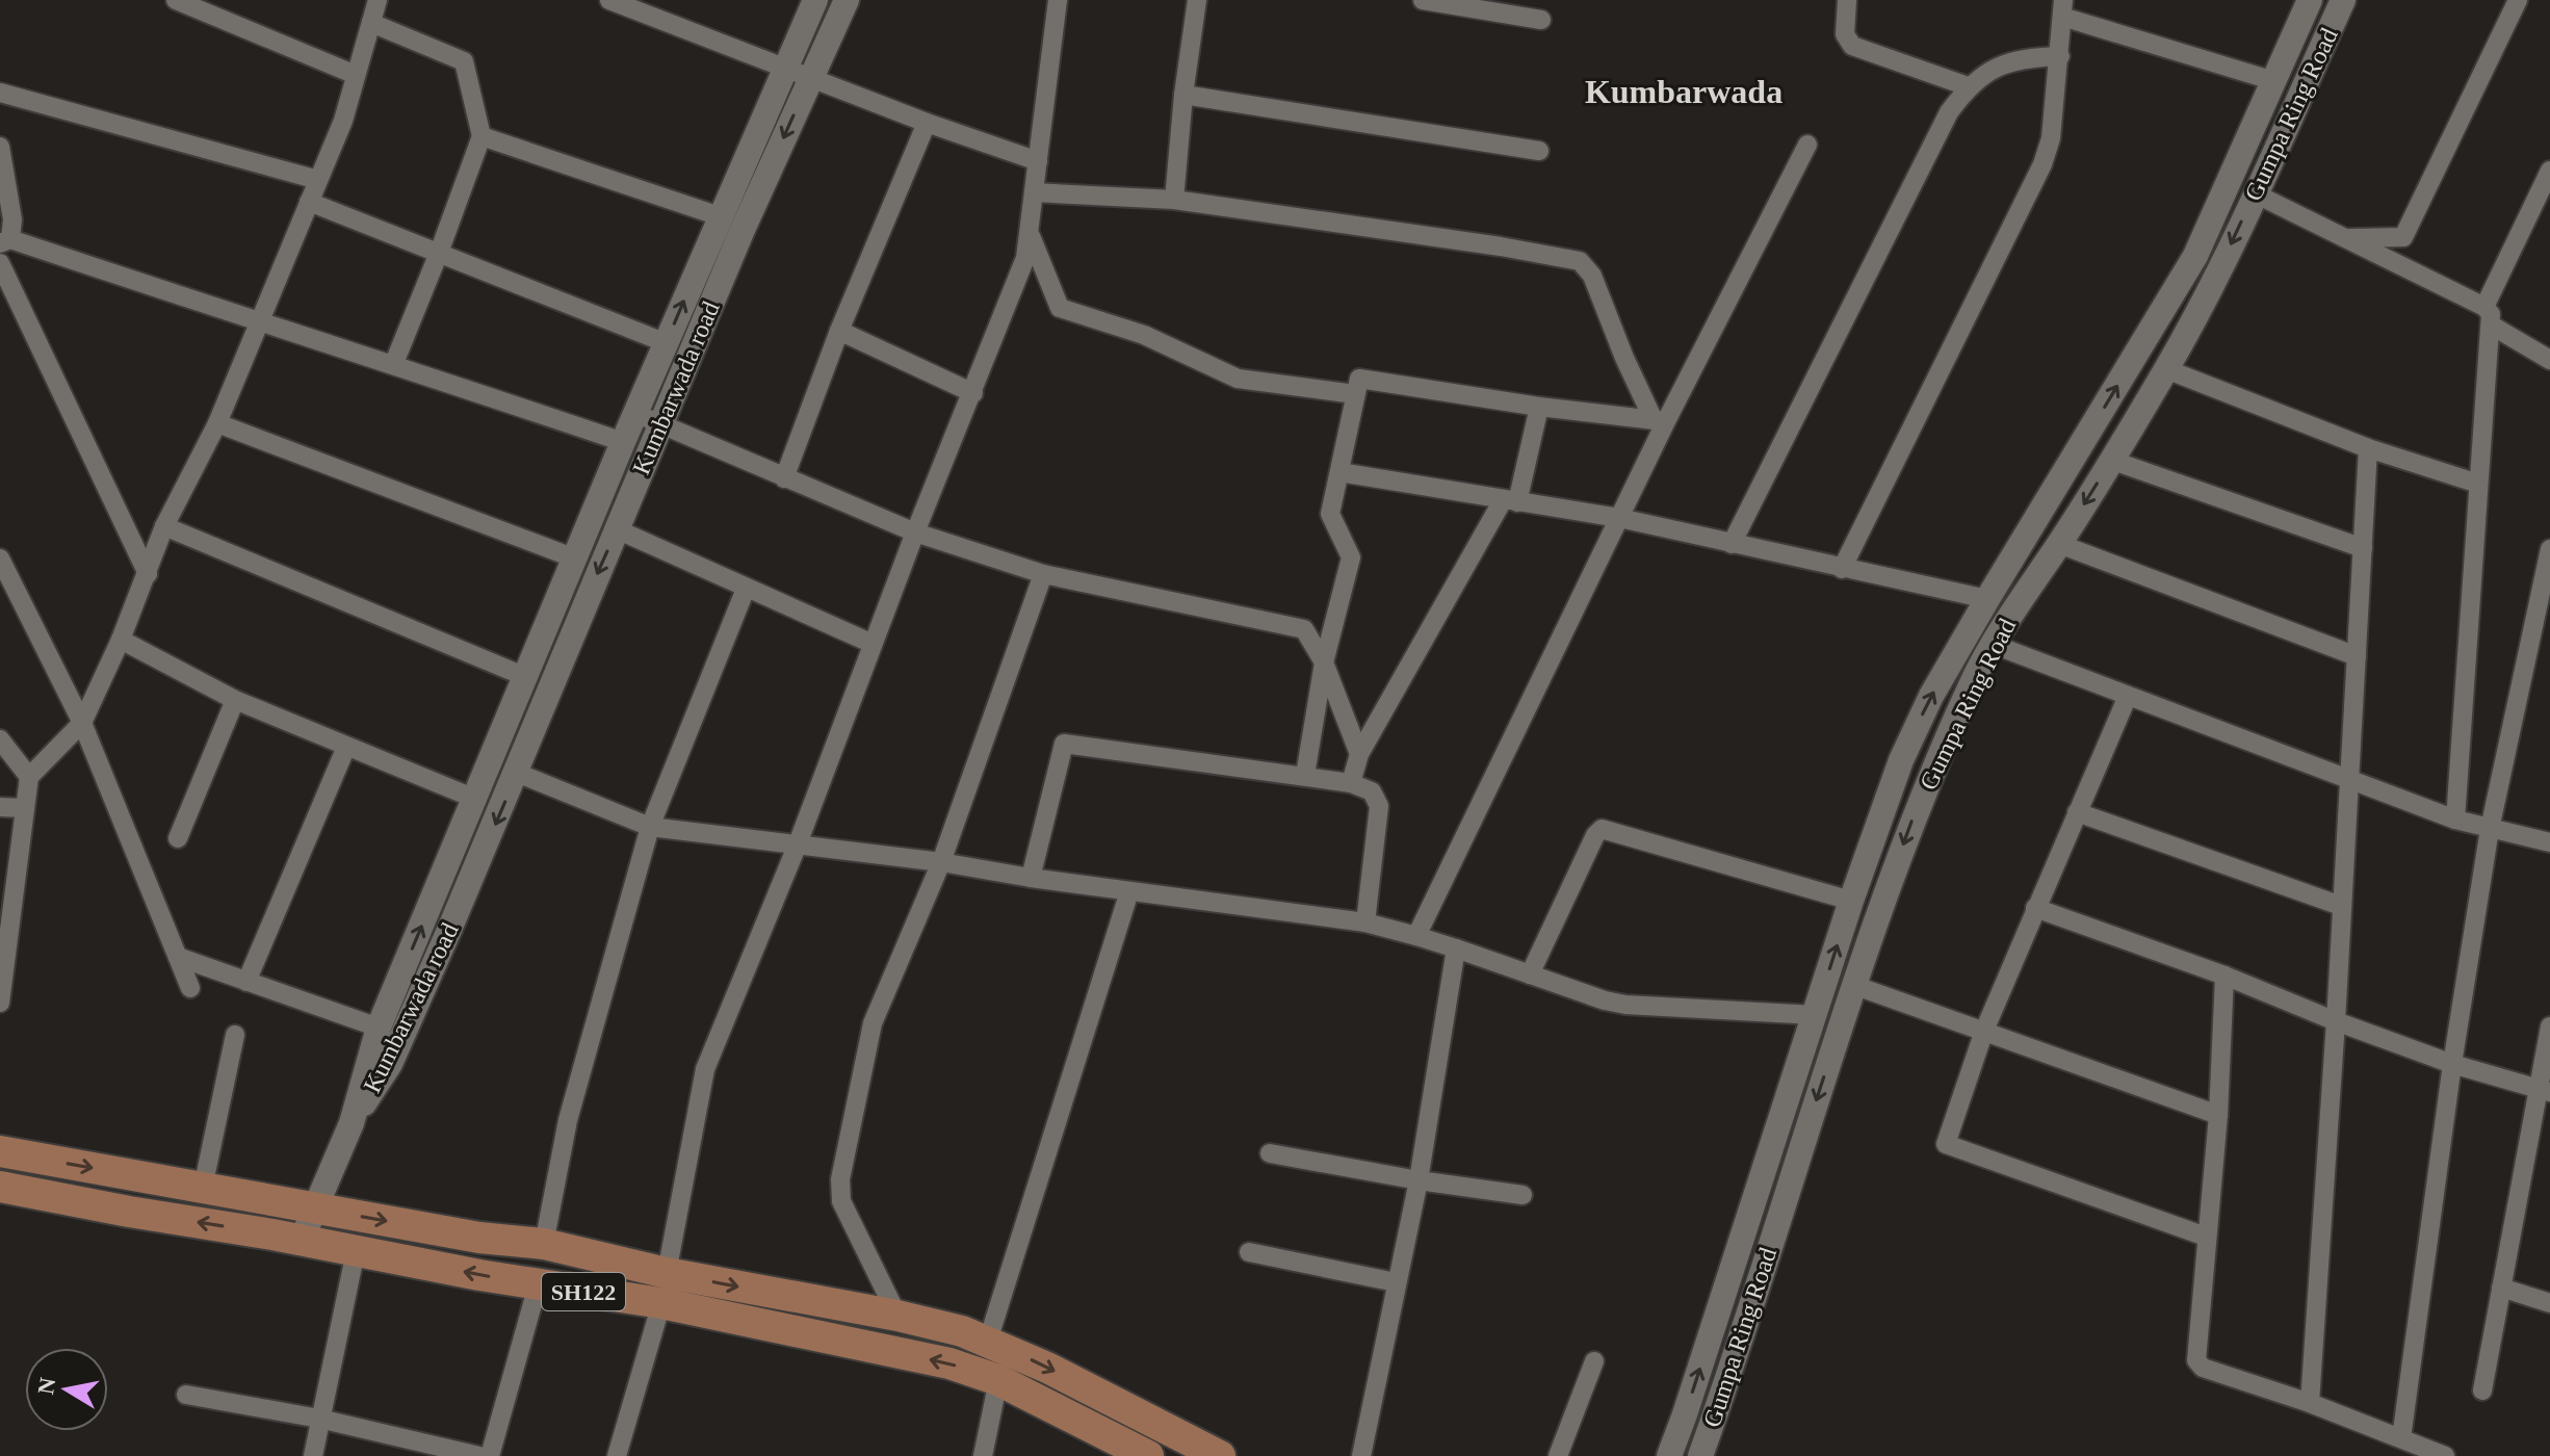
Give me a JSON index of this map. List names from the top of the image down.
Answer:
{
  "streets": {
    "main road": ["SH122"],
    "street": ["Gumpa Ring Road", "Kumbarwada road"]
  },
  "districts": ["Kumbarwada"],
  "north": "left"
}
